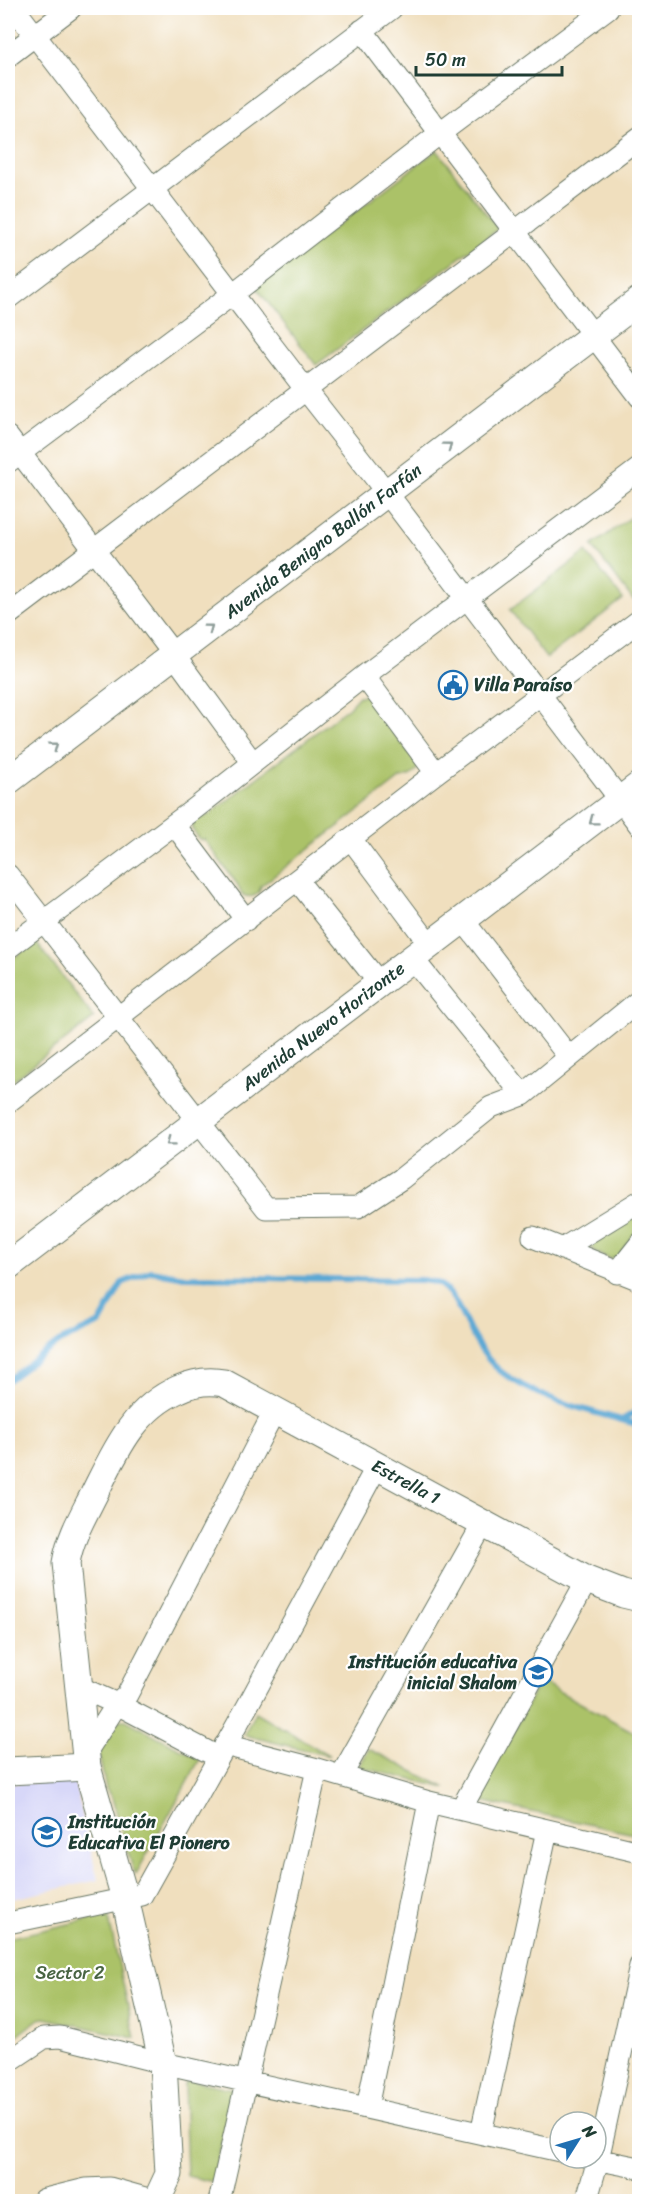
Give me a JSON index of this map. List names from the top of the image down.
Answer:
{
  "streets": {
    "street": ["Avenida Benigno Ballón Farfán", "Avenida Nuevo Horizonte", "Estrella 1"]
  },
  "parks": ["Sector 2"],
  "places": {
    "public building": ["Villa Paraíso"],
    "school or university": ["Institución educativa inicial Shalom", "Institución Educativa El Pionero"]
  },
  "scale_bar": "50 m",
  "north": "top right"
}
